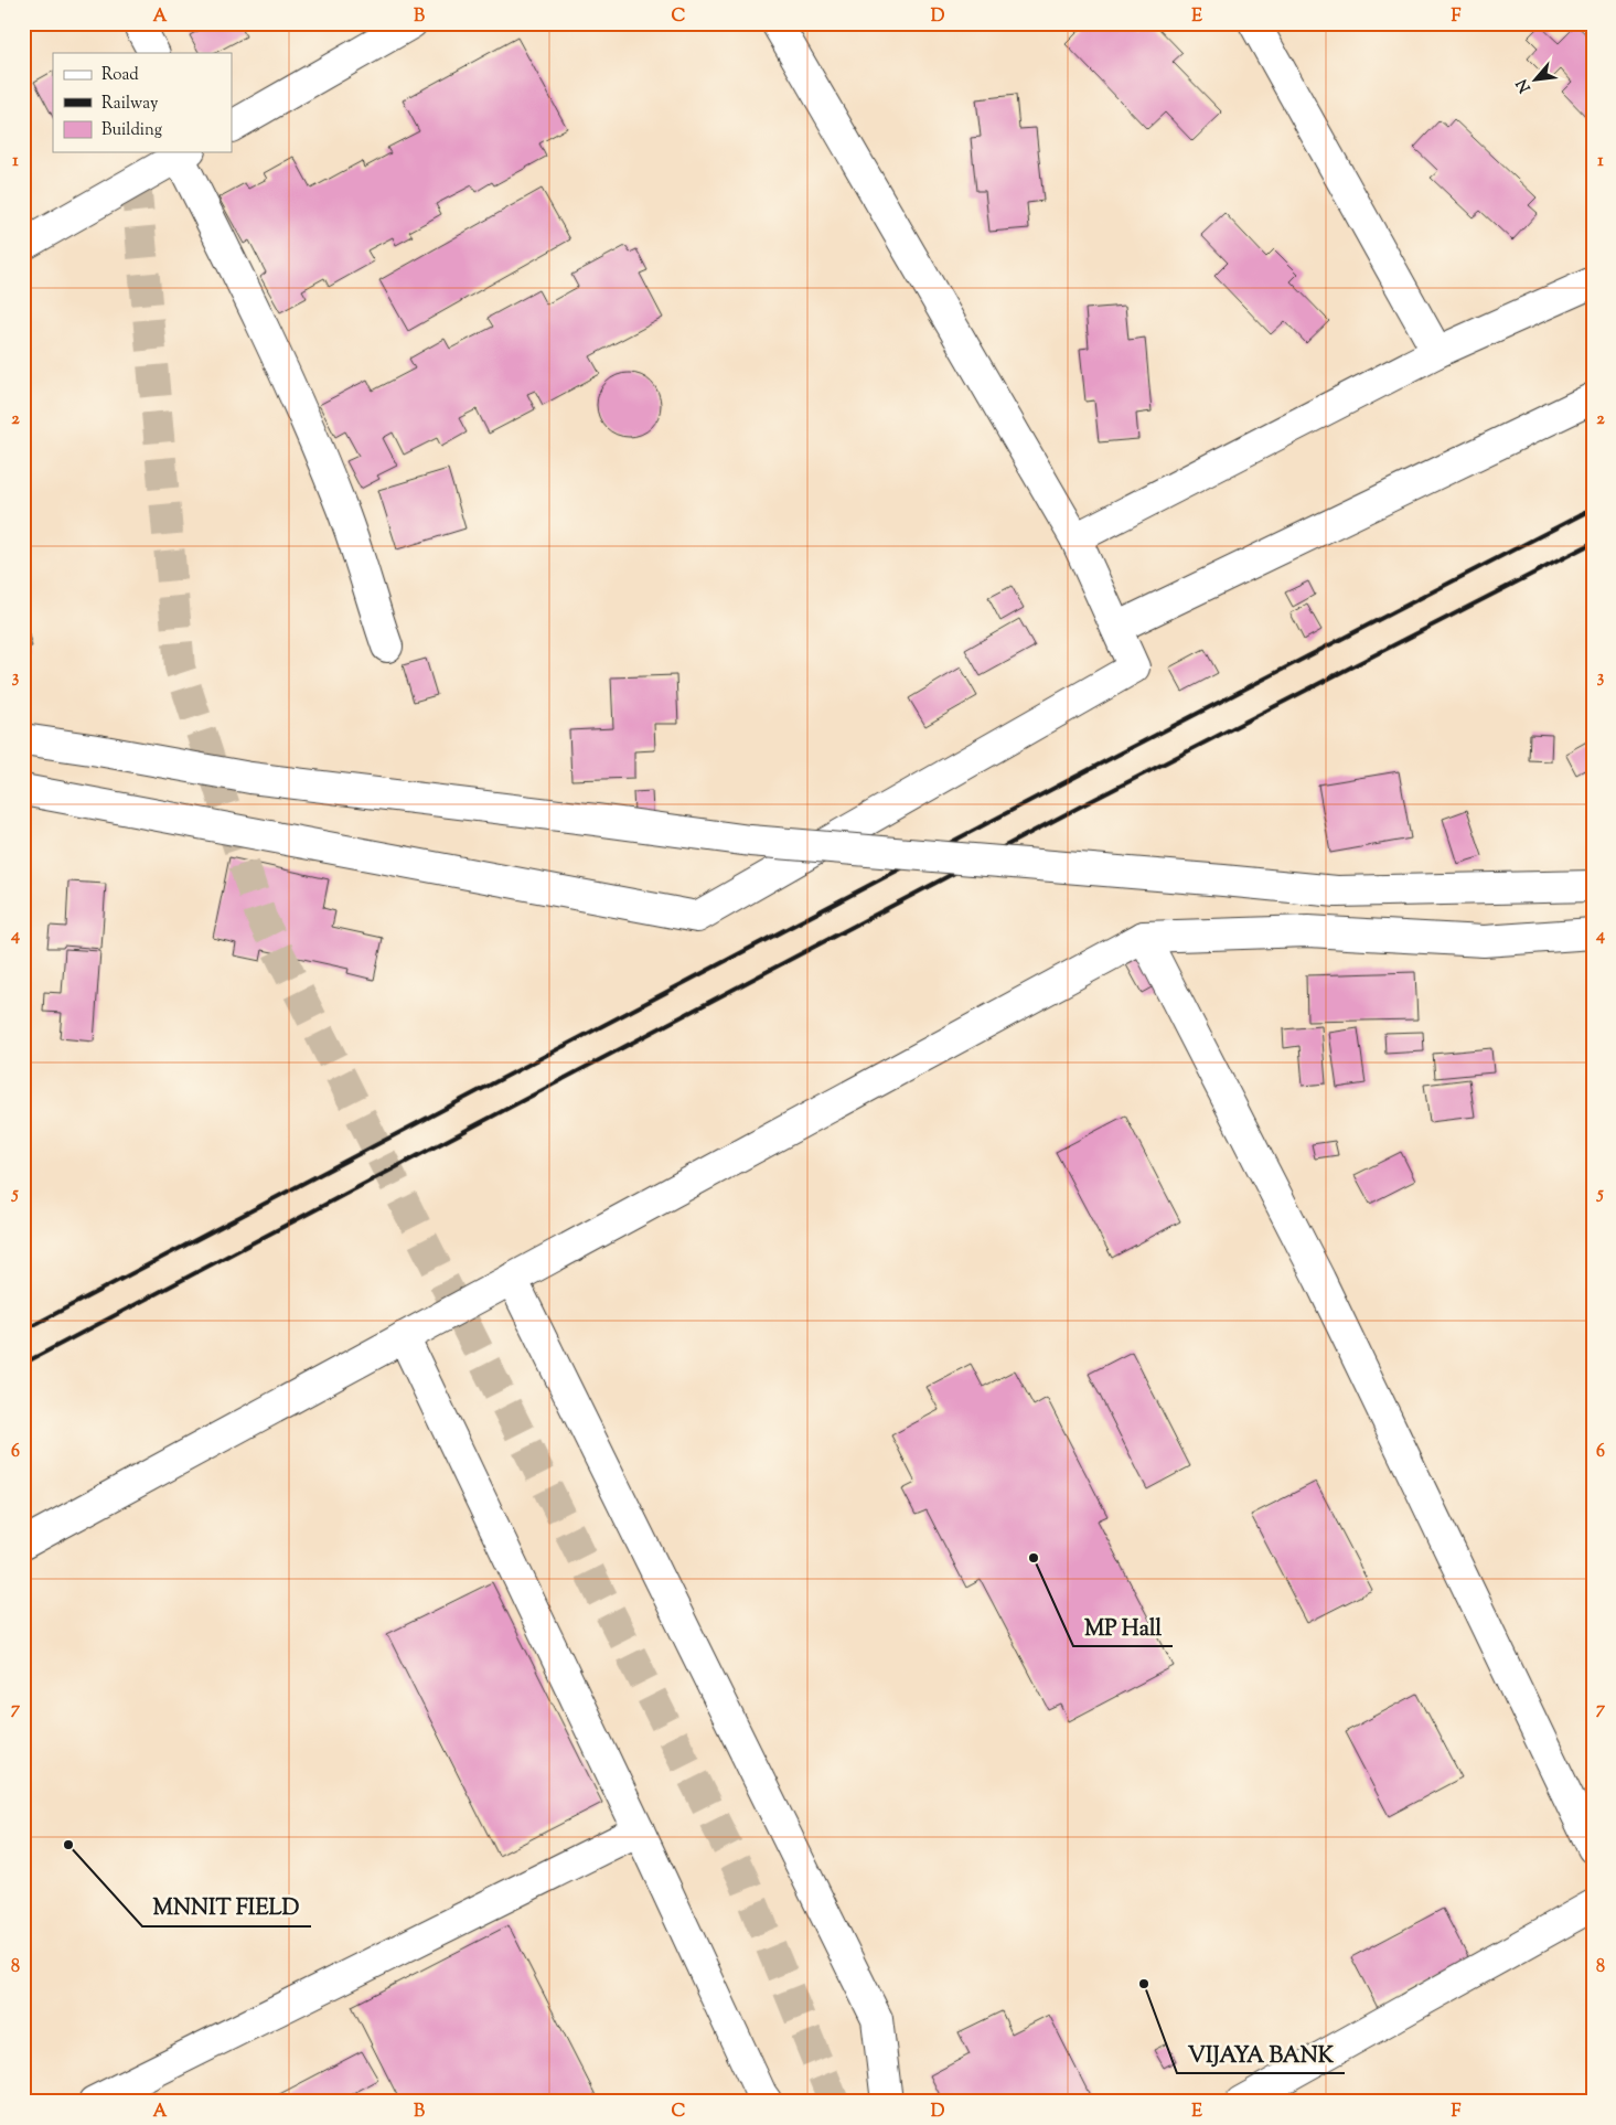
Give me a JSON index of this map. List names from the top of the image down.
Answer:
{
  "places": ["MP Hall", "MNNIT FIELD", "VIJAYA BANK"],
  "legend": ["Road", "Railway", "Building"],
  "north": "bottom left",
  "grid": {
    "columns": [
      "A",
      "B",
      "C",
      "D",
      "E",
      "F"
    ],
    "rows": [
      "1",
      "2",
      "3",
      "4",
      "5",
      "6",
      "7",
      "8"
    ]
  }
}
